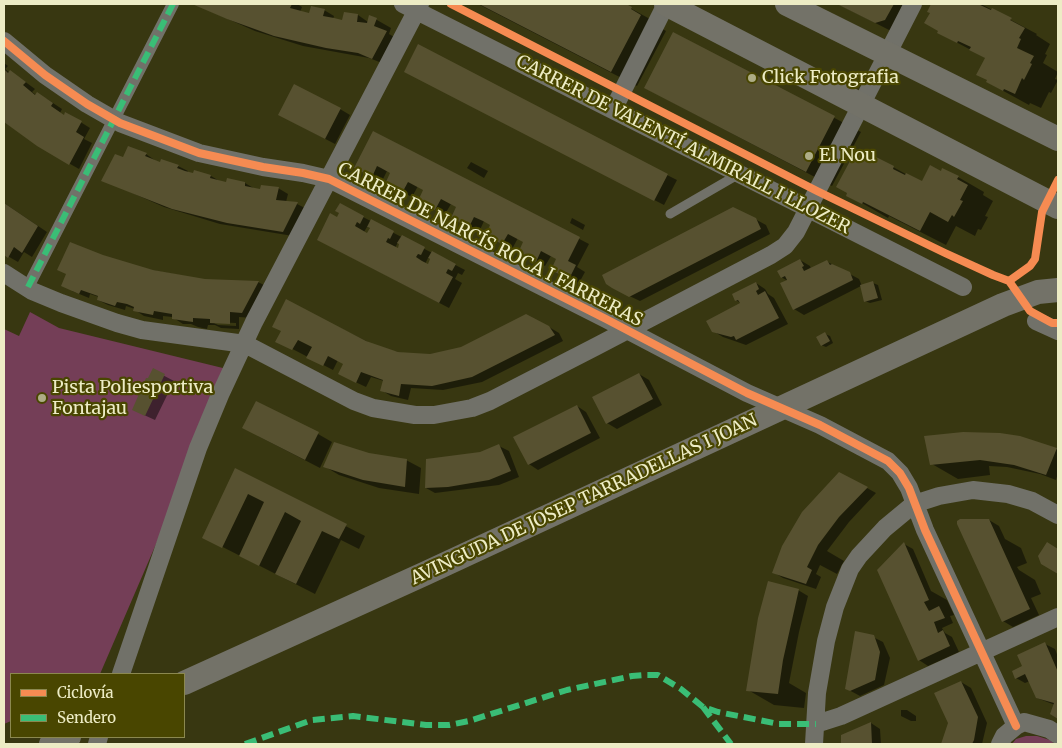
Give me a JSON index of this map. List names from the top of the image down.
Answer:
{
  "streets": {
    "main road": ["AVINGUDA DE JOSEP TARRADELLAS I JOAN"],
    "street": ["CARRER DE VALENTÍ ALMIRALL I LLOZER", "CARRER DE NARCÍS ROCA I FARRERAS"]
  },
  "crossings": [
    ["CARRER DE NARCÍS ROCA I FARRERAS", "AVINGUDA DE JOSEP TARRADELLAS I JOAN"]
  ],
  "places": ["Click Fotografia", "El Nou", "Pista Poliesportiva Fontajau"],
  "legend": ["Ciclovía", "Sendero"]
}
